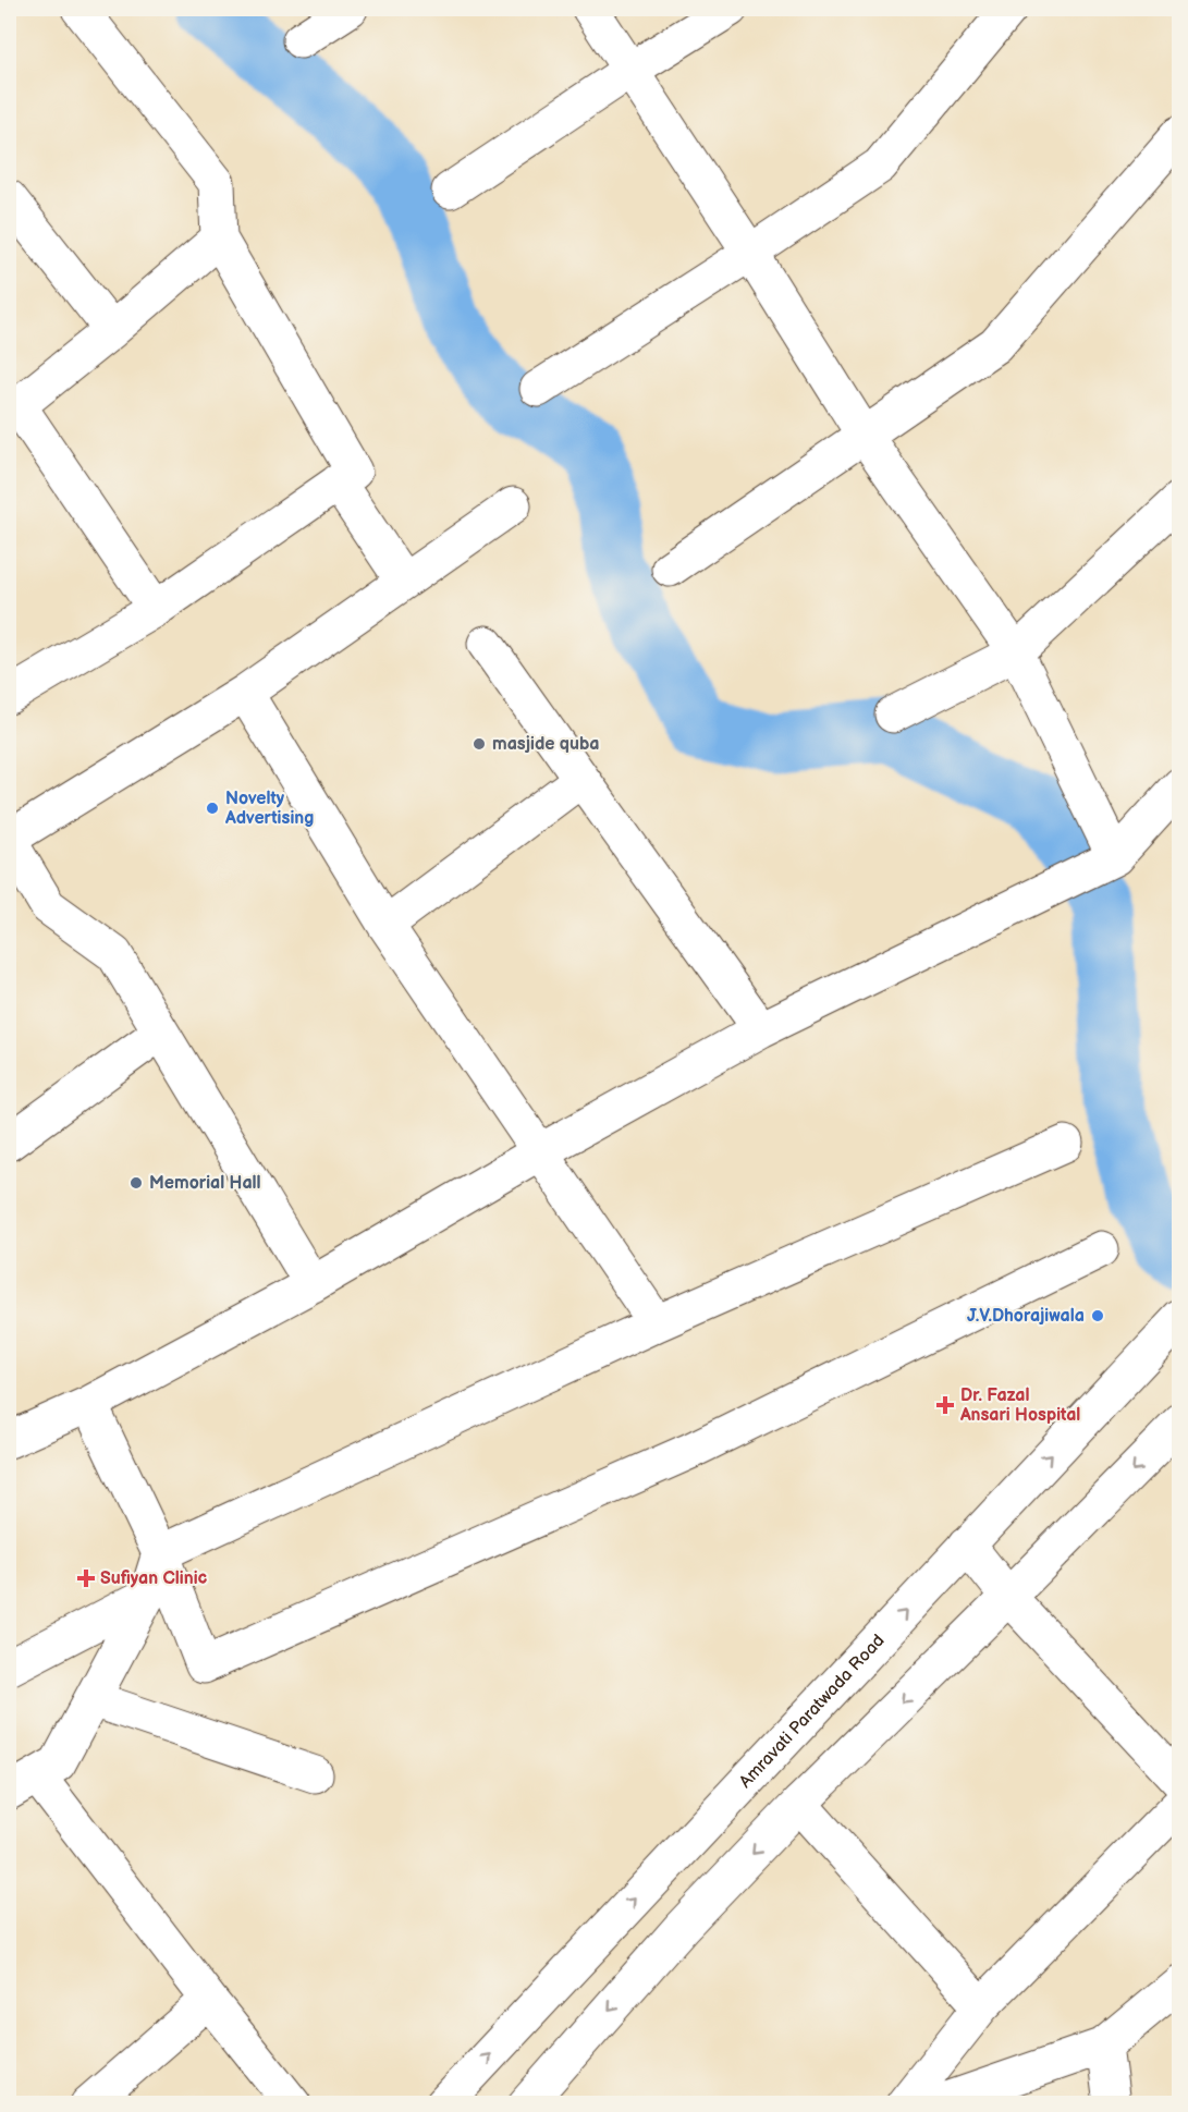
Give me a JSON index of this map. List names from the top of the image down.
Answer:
{
  "streets": {
    "street": ["Amravati Paratwada Road"]
  },
  "places": {
    "other": [
      "masjide quba",
      "Novelty Advertising",
      "Memorial Hall",
      "J.V.Dhorajiwala"
    ],
    "health": ["Dr. Fazal Ansari Hospital", "Sufiyan Clinic"]
  }
}
